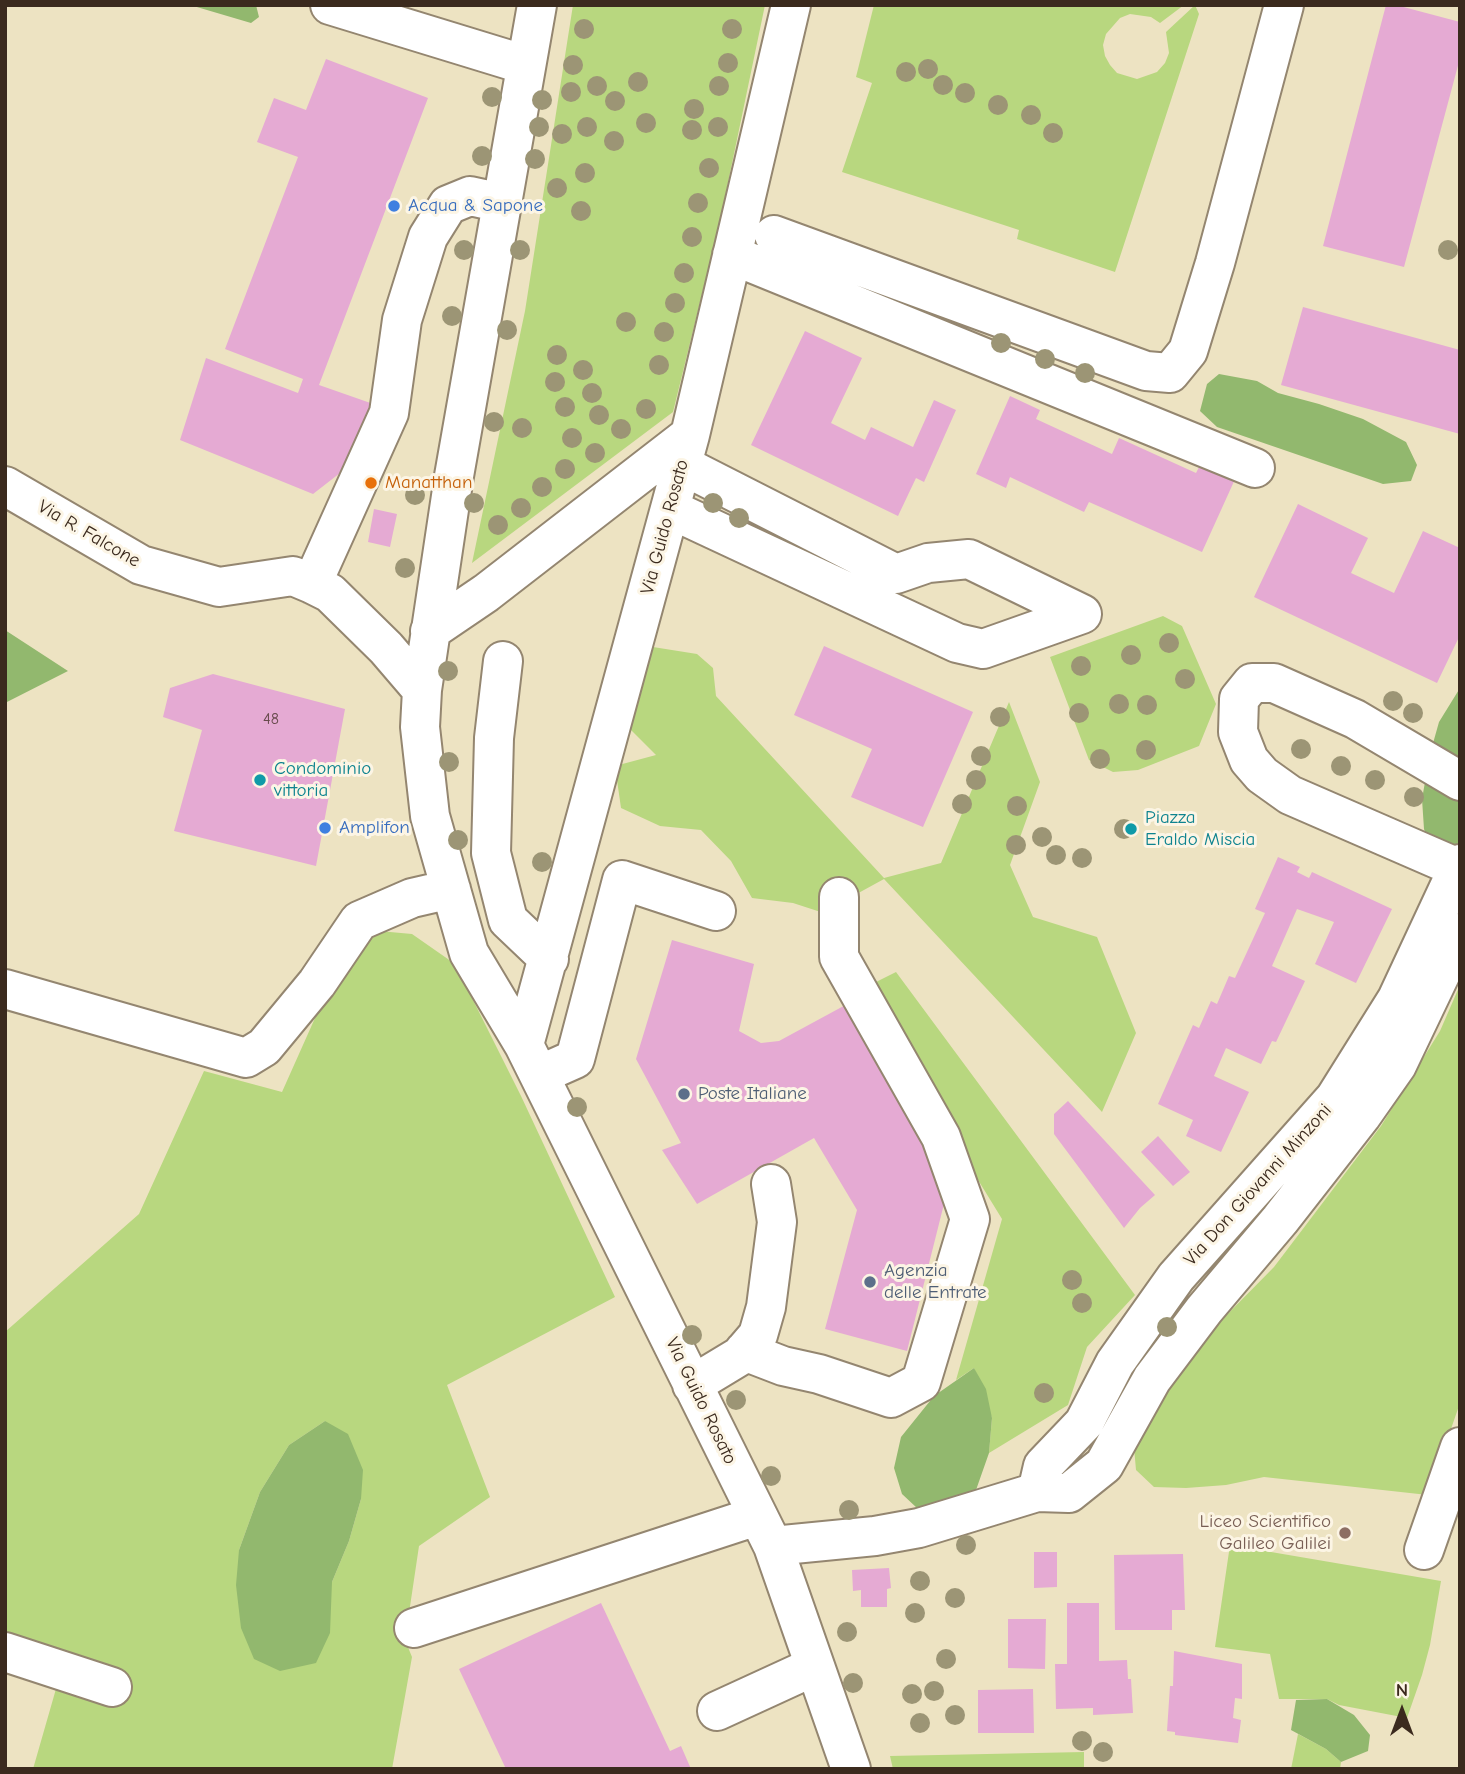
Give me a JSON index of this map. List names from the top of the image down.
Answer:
{
  "streets": {
    "street": ["Via Guido Rosato", "Via R. Falcone", "Via Don Giovanni Minzoni"]
  },
  "crossings": [
    ["Via Guido Rosato", "Via R. Falcone"],
    ["Via Guido Rosato", "Via Don Giovanni Minzoni"]
  ],
  "places": [
    "Acqua & Sapone",
    "Manatthan",
    "Condominio vittoria",
    "Amplifon",
    "Piazza Eraldo Miscia",
    "Poste Italiane",
    "Agenzia delle Entrate",
    "Liceo Scientifico Galileo Galilei"
  ],
  "house_numbers": ["48"],
  "north": "top"
}
